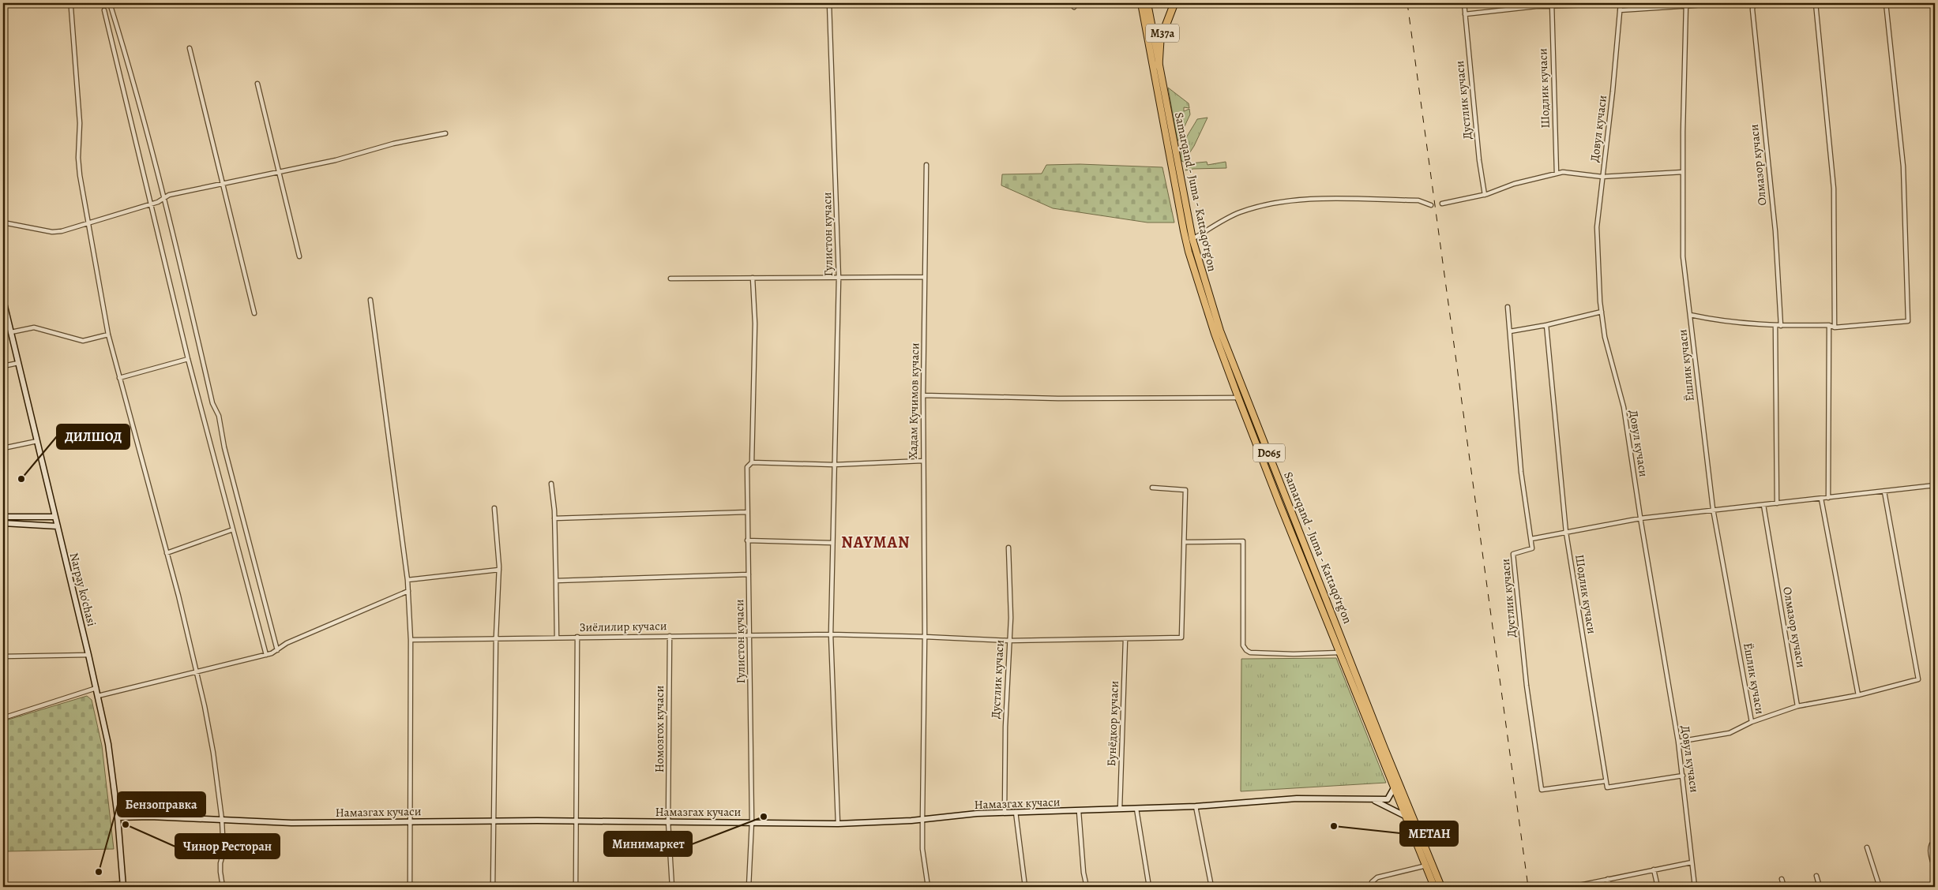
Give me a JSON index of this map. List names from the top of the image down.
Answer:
{
  "streets": {
    "highway": ["M37a"],
    "main road": ["Samarqand - Juma - Kattaqo‘rg‘on", "D065"],
    "street": [
      "Шодлик кучаси",
      "Дустлик кучаси",
      "Довул кучаси",
      "Олмазор кучаси",
      "Гулистон кучаси",
      "Ёшлик кучаси",
      "Хадам Кучимов кучаси",
      "Narpay ko'chasi",
      "Зиёлилир кучаси",
      "Бунёдкор кучаси",
      "Номозгох кучаси",
      "Намазгах кучаси"
    ]
  },
  "crossings": [
    ["M37a", "Samarqand - Juma - Kattaqo‘rg‘on"],
    ["Шодлик кучаси", "Дустлик кучаси"],
    ["Дустлик кучаси", "Зиёлилир кучаси"],
    ["Дустлик кучаси", "Намазгах кучаси"],
    ["Гулистон кучаси", "Зиёлилир кучаси"],
    ["Гулистон кучаси", "Намазгах кучаси"],
    ["Хадам Кучимов кучаси", "Зиёлилир кучаси"],
    ["Хадам Кучимов кучаси", "Намазгах кучаси"],
    ["Narpay ko'chasi", "Намазгах кучаси"],
    ["Зиёлилир кучаси", "Бунёдкор кучаси"],
    ["Зиёлилир кучаси", "Номозгох кучаси"],
    ["Бунёдкор кучаси", "Намазгах кучаси"],
    ["Номозгох кучаси", "Намазгах кучаси"]
  ],
  "districts": ["NAYMAN"],
  "places": [
    "ДИЛШОД",
    "Минимаркет",
    "Чинор Ресторан",
    "МЕТАН",
    "Бензоправка"
  ]
}
